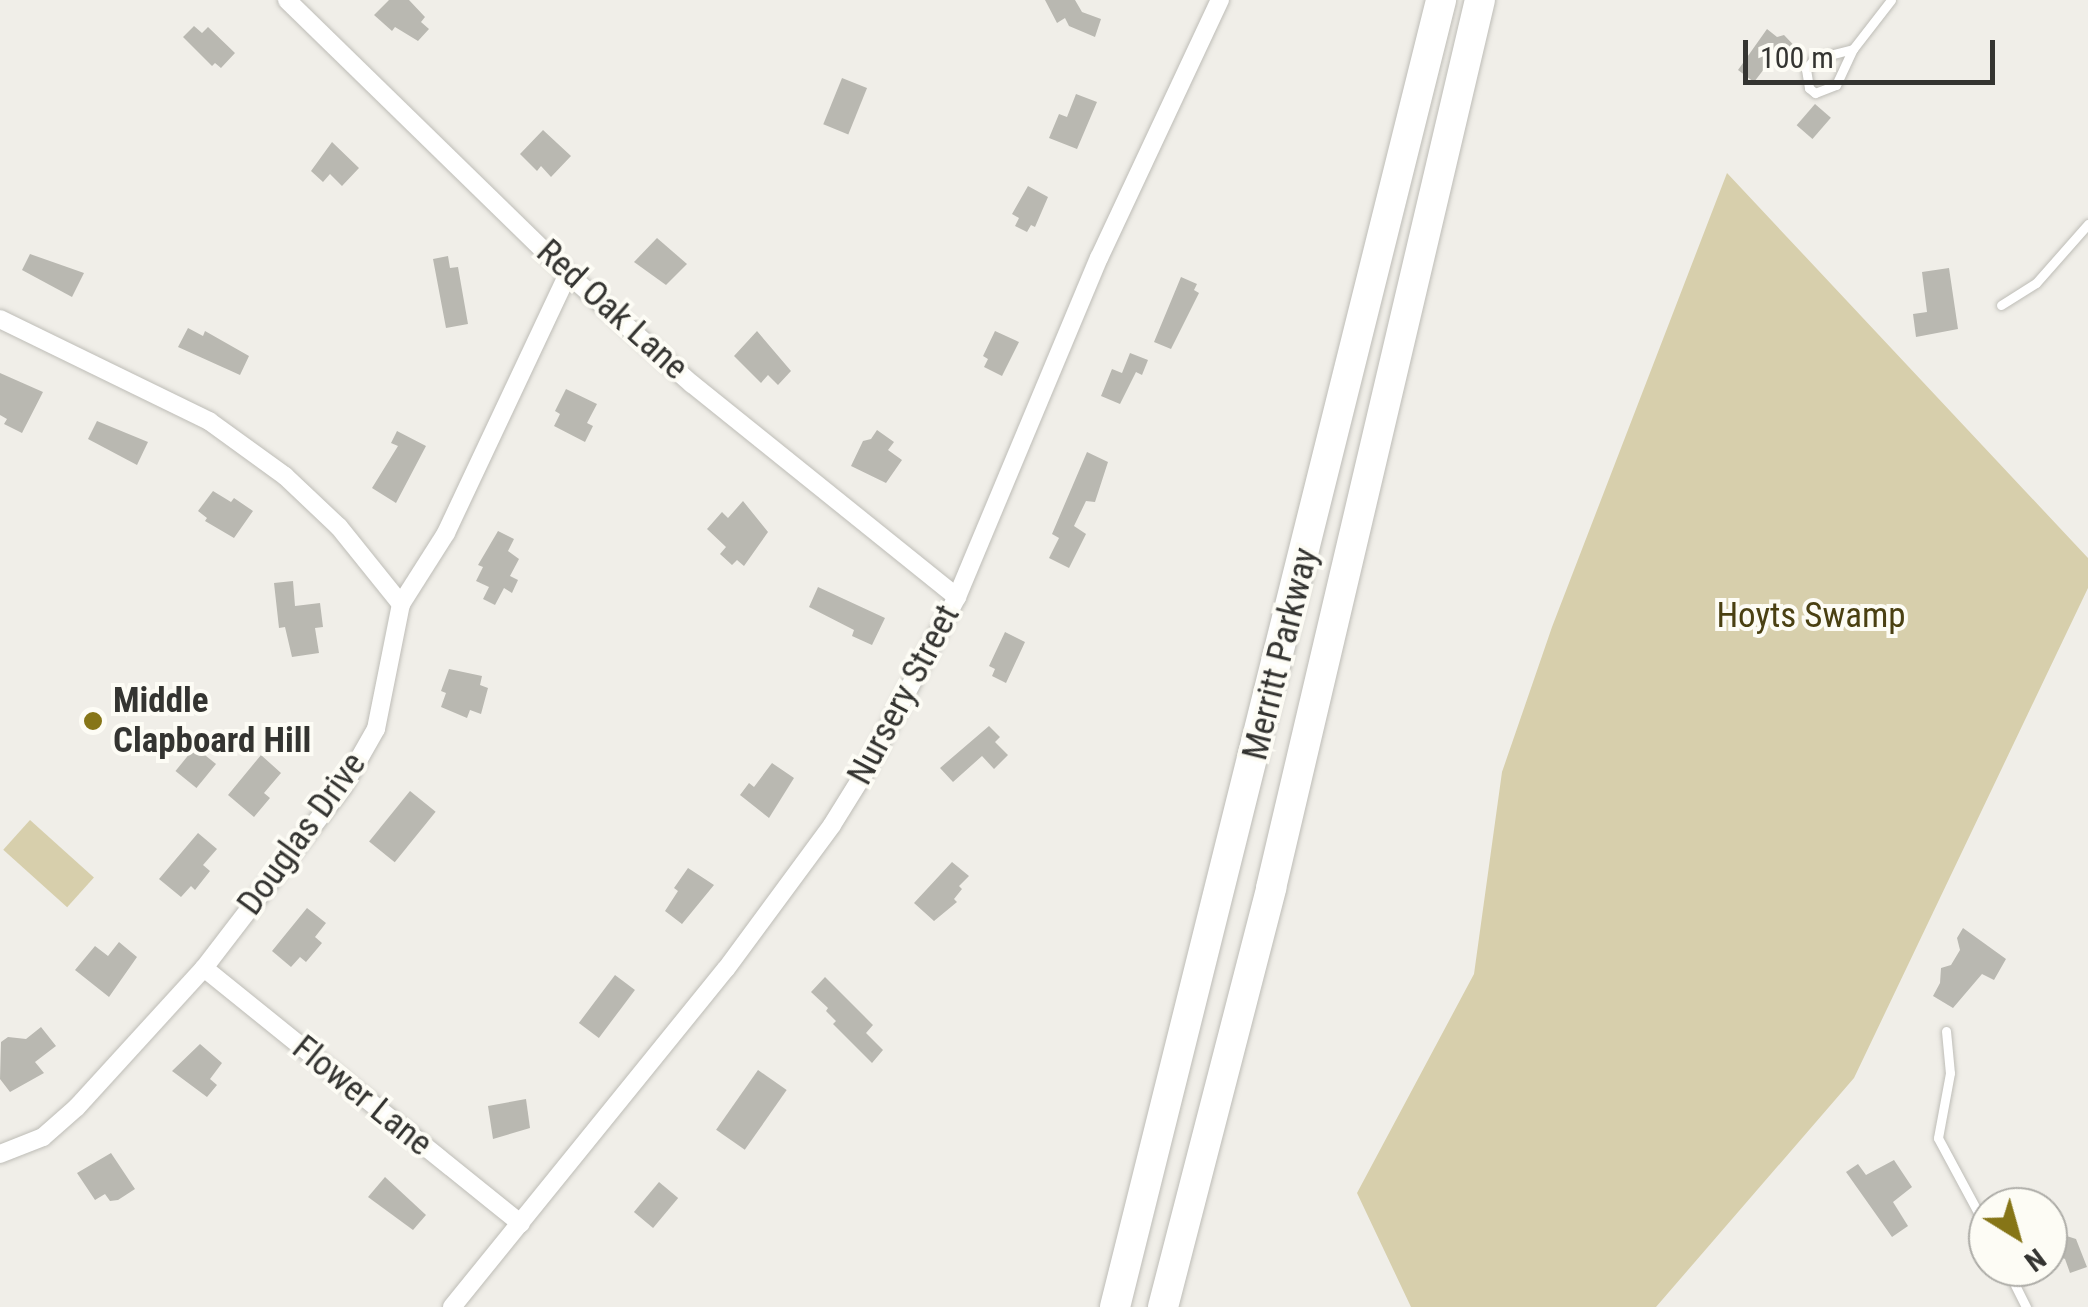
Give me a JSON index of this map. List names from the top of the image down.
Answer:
{
  "streets": {
    "highway": ["Merritt Parkway"],
    "street": [
      "Red Oak Lane",
      "Nursery Street",
      "Douglas Drive",
      "Flower Lane"
    ]
  },
  "crossings": [
    ["Red Oak Lane", "Nursery Street"],
    ["Red Oak Lane", "Douglas Drive"],
    ["Nursery Street", "Flower Lane"],
    ["Douglas Drive", "Flower Lane"]
  ],
  "parks": ["Hoyts Swamp"],
  "places": ["Middle Clapboard Hill"],
  "scale_bar": "100 m",
  "north": "bottom right"
}
